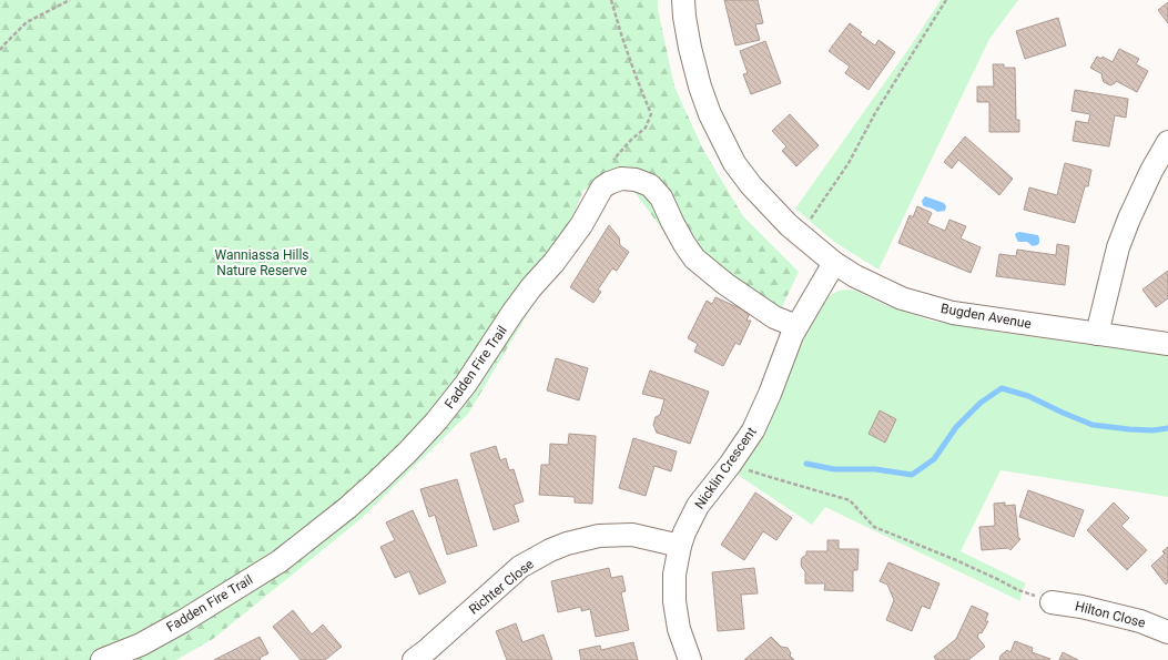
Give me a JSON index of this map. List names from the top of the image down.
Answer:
{
  "streets": {
    "street": [
      "Bugden Avenue",
      "Fadden Fire Trail",
      "Nicklin Crescent",
      "Richter Close",
      "Hilton Close"
    ]
  },
  "crossings": [
    ["Bugden Avenue", "Nicklin Crescent"],
    ["Nicklin Crescent", "Richter Close"]
  ],
  "parks": ["Wanniassa Hills Nature Reserve"]
}
